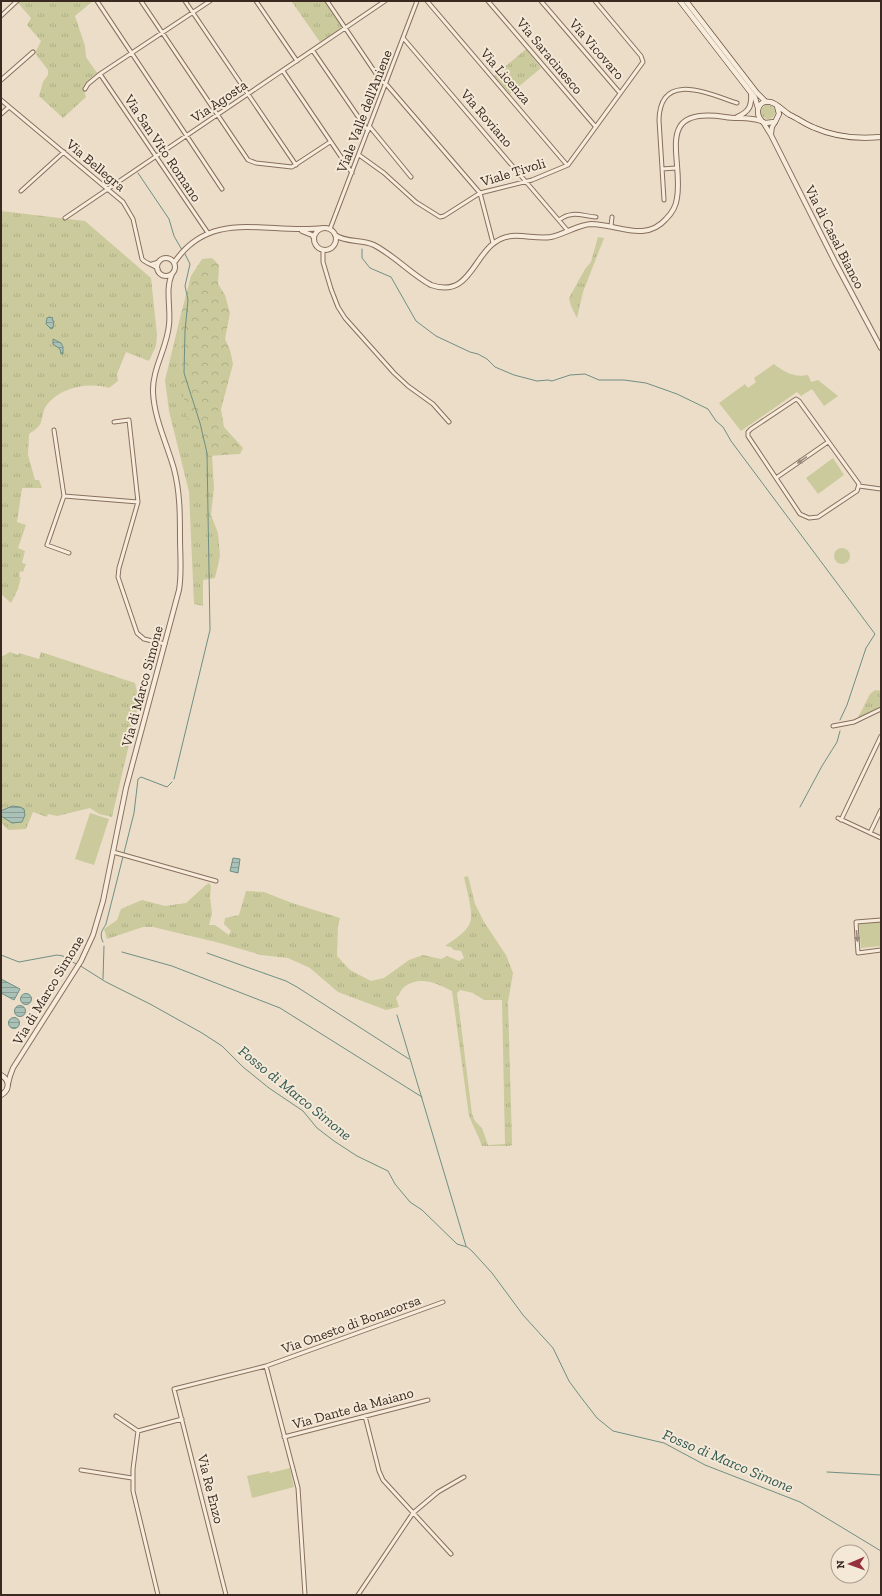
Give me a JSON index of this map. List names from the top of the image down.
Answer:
{
  "streets": {
    "street": [
      "Via Vicovaro",
      "Via Saracinesco",
      "Via Licenza",
      "Via Agosta",
      "Viale Valle dell'Aniene",
      "Via Roviano",
      "Via San Vito Romano",
      "Via Bellegra",
      "Viale Tivoli",
      "Via di Casal Bianco",
      "Via di Marco Simone",
      "Via Onesto di Bonacorsa",
      "Via Dante da Maiano",
      "Via Re Enzo"
    ]
  },
  "crossings": [
    ["Via Vicovaro", "Viale Tivoli"],
    ["Via Saracinesco", "Viale Tivoli"],
    ["Via Licenza", "Viale Tivoli"],
    ["Via Agosta", "Via San Vito Romano"],
    ["Via Agosta", "Via Bellegra"],
    ["Viale Valle dell'Aniene", "Via Roviano"],
    ["Viale Valle dell'Aniene", "Viale Tivoli"],
    ["Via Roviano", "Viale Tivoli"],
    ["Via Bellegra", "Via di Marco Simone"],
    ["Via Onesto di Bonacorsa", "Via Re Enzo"]
  ],
  "water": ["Fosso di Marco Simone"],
  "north": "left"
}
